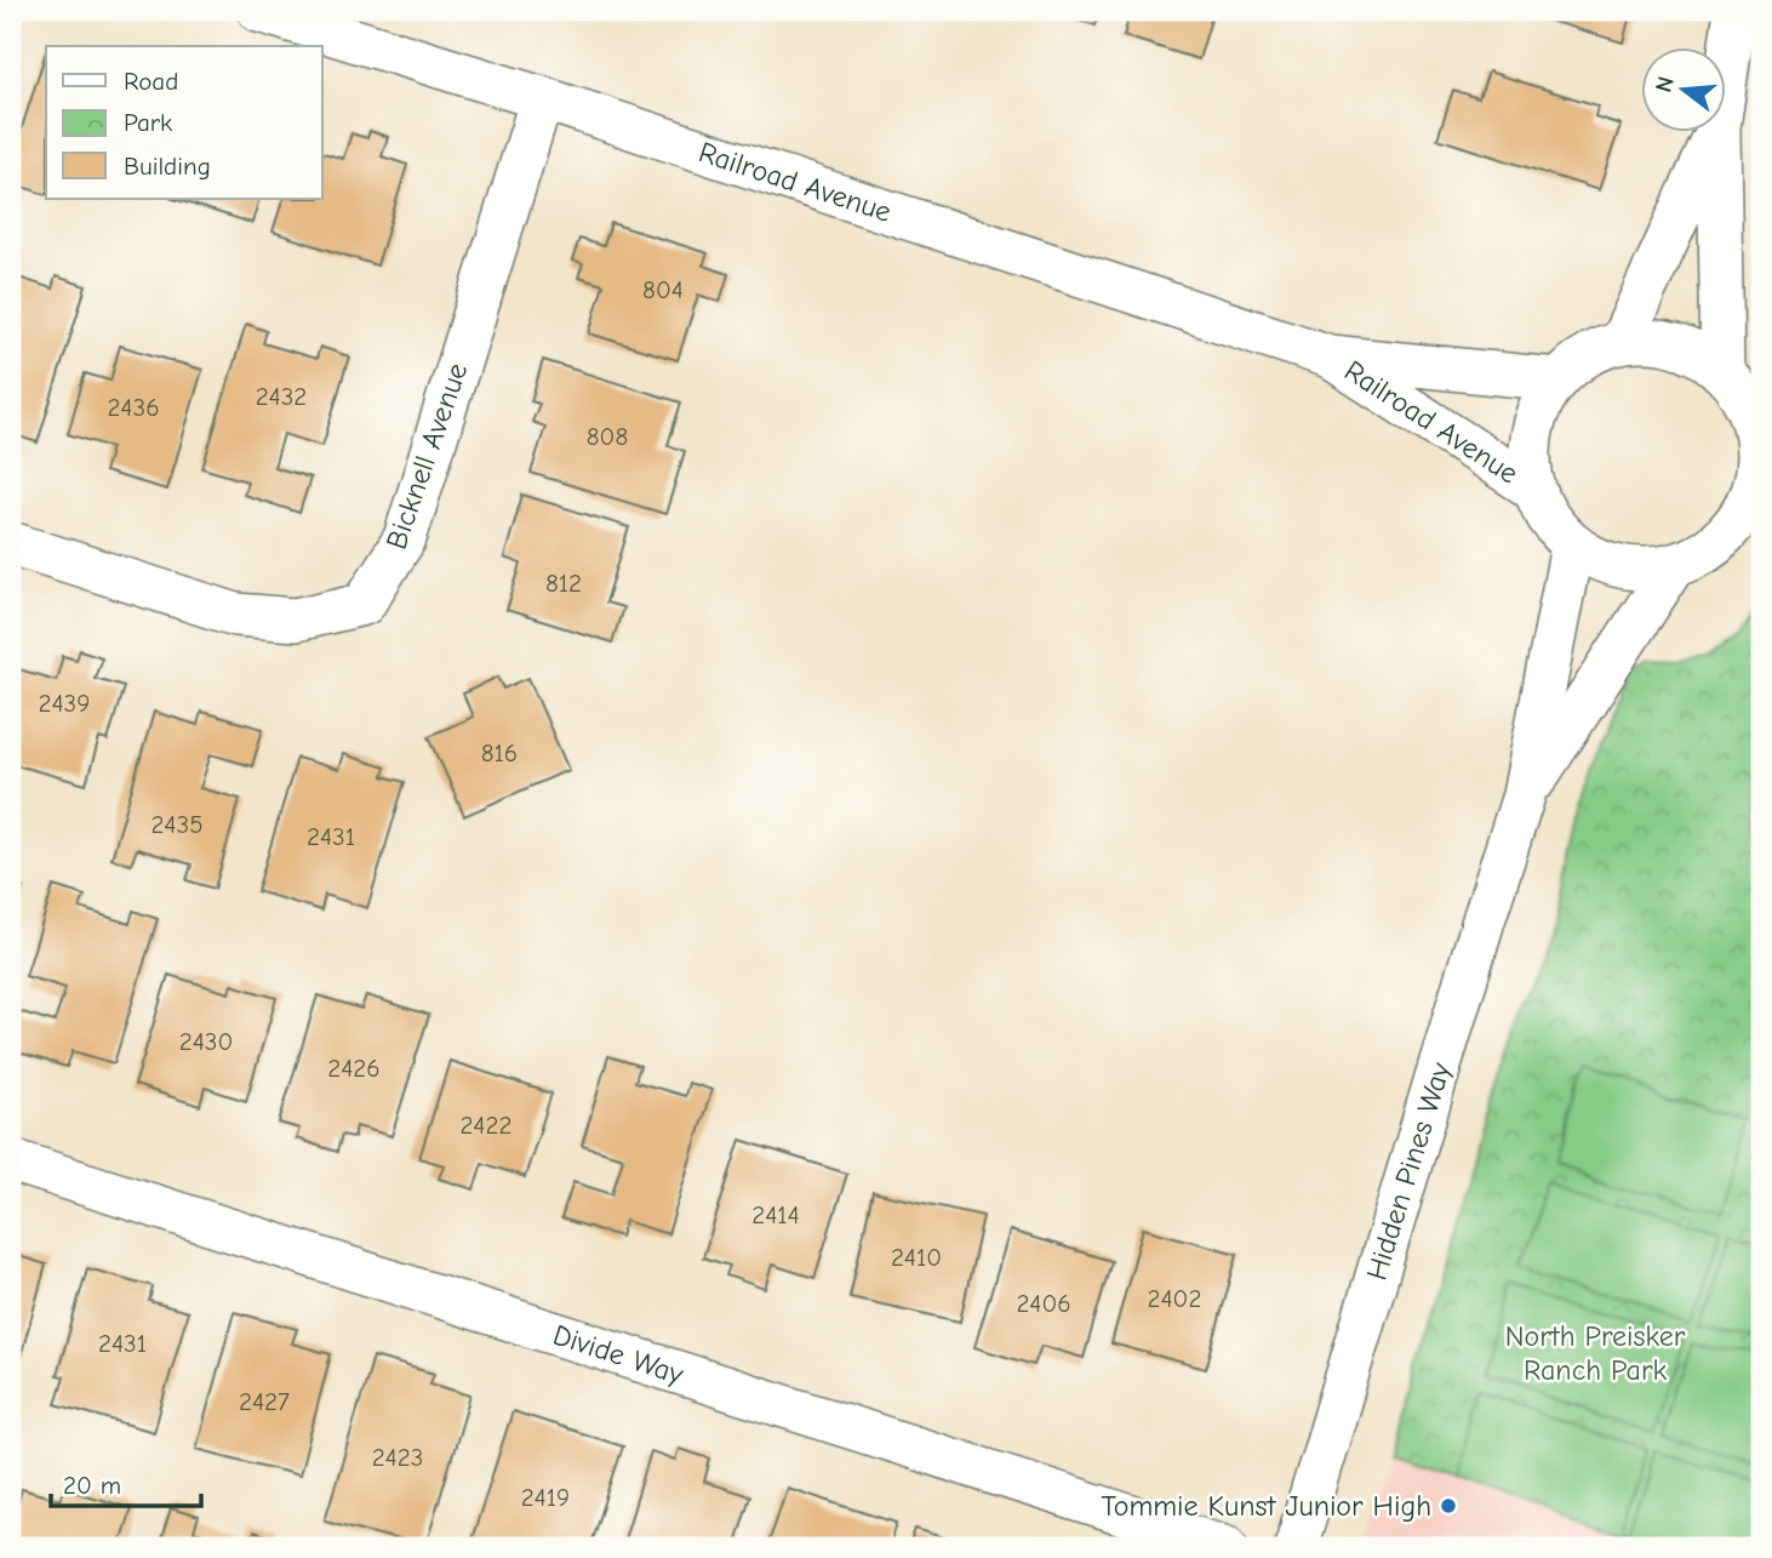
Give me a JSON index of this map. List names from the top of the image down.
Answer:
{
  "streets": {
    "street": [
      "Railroad Avenue",
      "Bicknell Avenue",
      "Hidden Pines Way",
      "Divide Way"
    ]
  },
  "crossings": [
    ["Railroad Avenue", "Bicknell Avenue"],
    ["Railroad Avenue", "Hidden Pines Way"]
  ],
  "parks": ["North Preisker Ranch Park"],
  "places": ["Tommie Kunst Junior High"],
  "house_numbers": [
    "804",
    "2432",
    "2436",
    "808",
    "812",
    "2439",
    "816",
    "2435",
    "2431",
    "2430",
    "2426",
    "2422",
    "2414",
    "2410",
    "2402",
    "2406",
    "2431",
    "2427",
    "2423",
    "2419"
  ],
  "legend": ["Road", "Park", "Building"],
  "scale_bar": "20 m",
  "north": "left"
}
